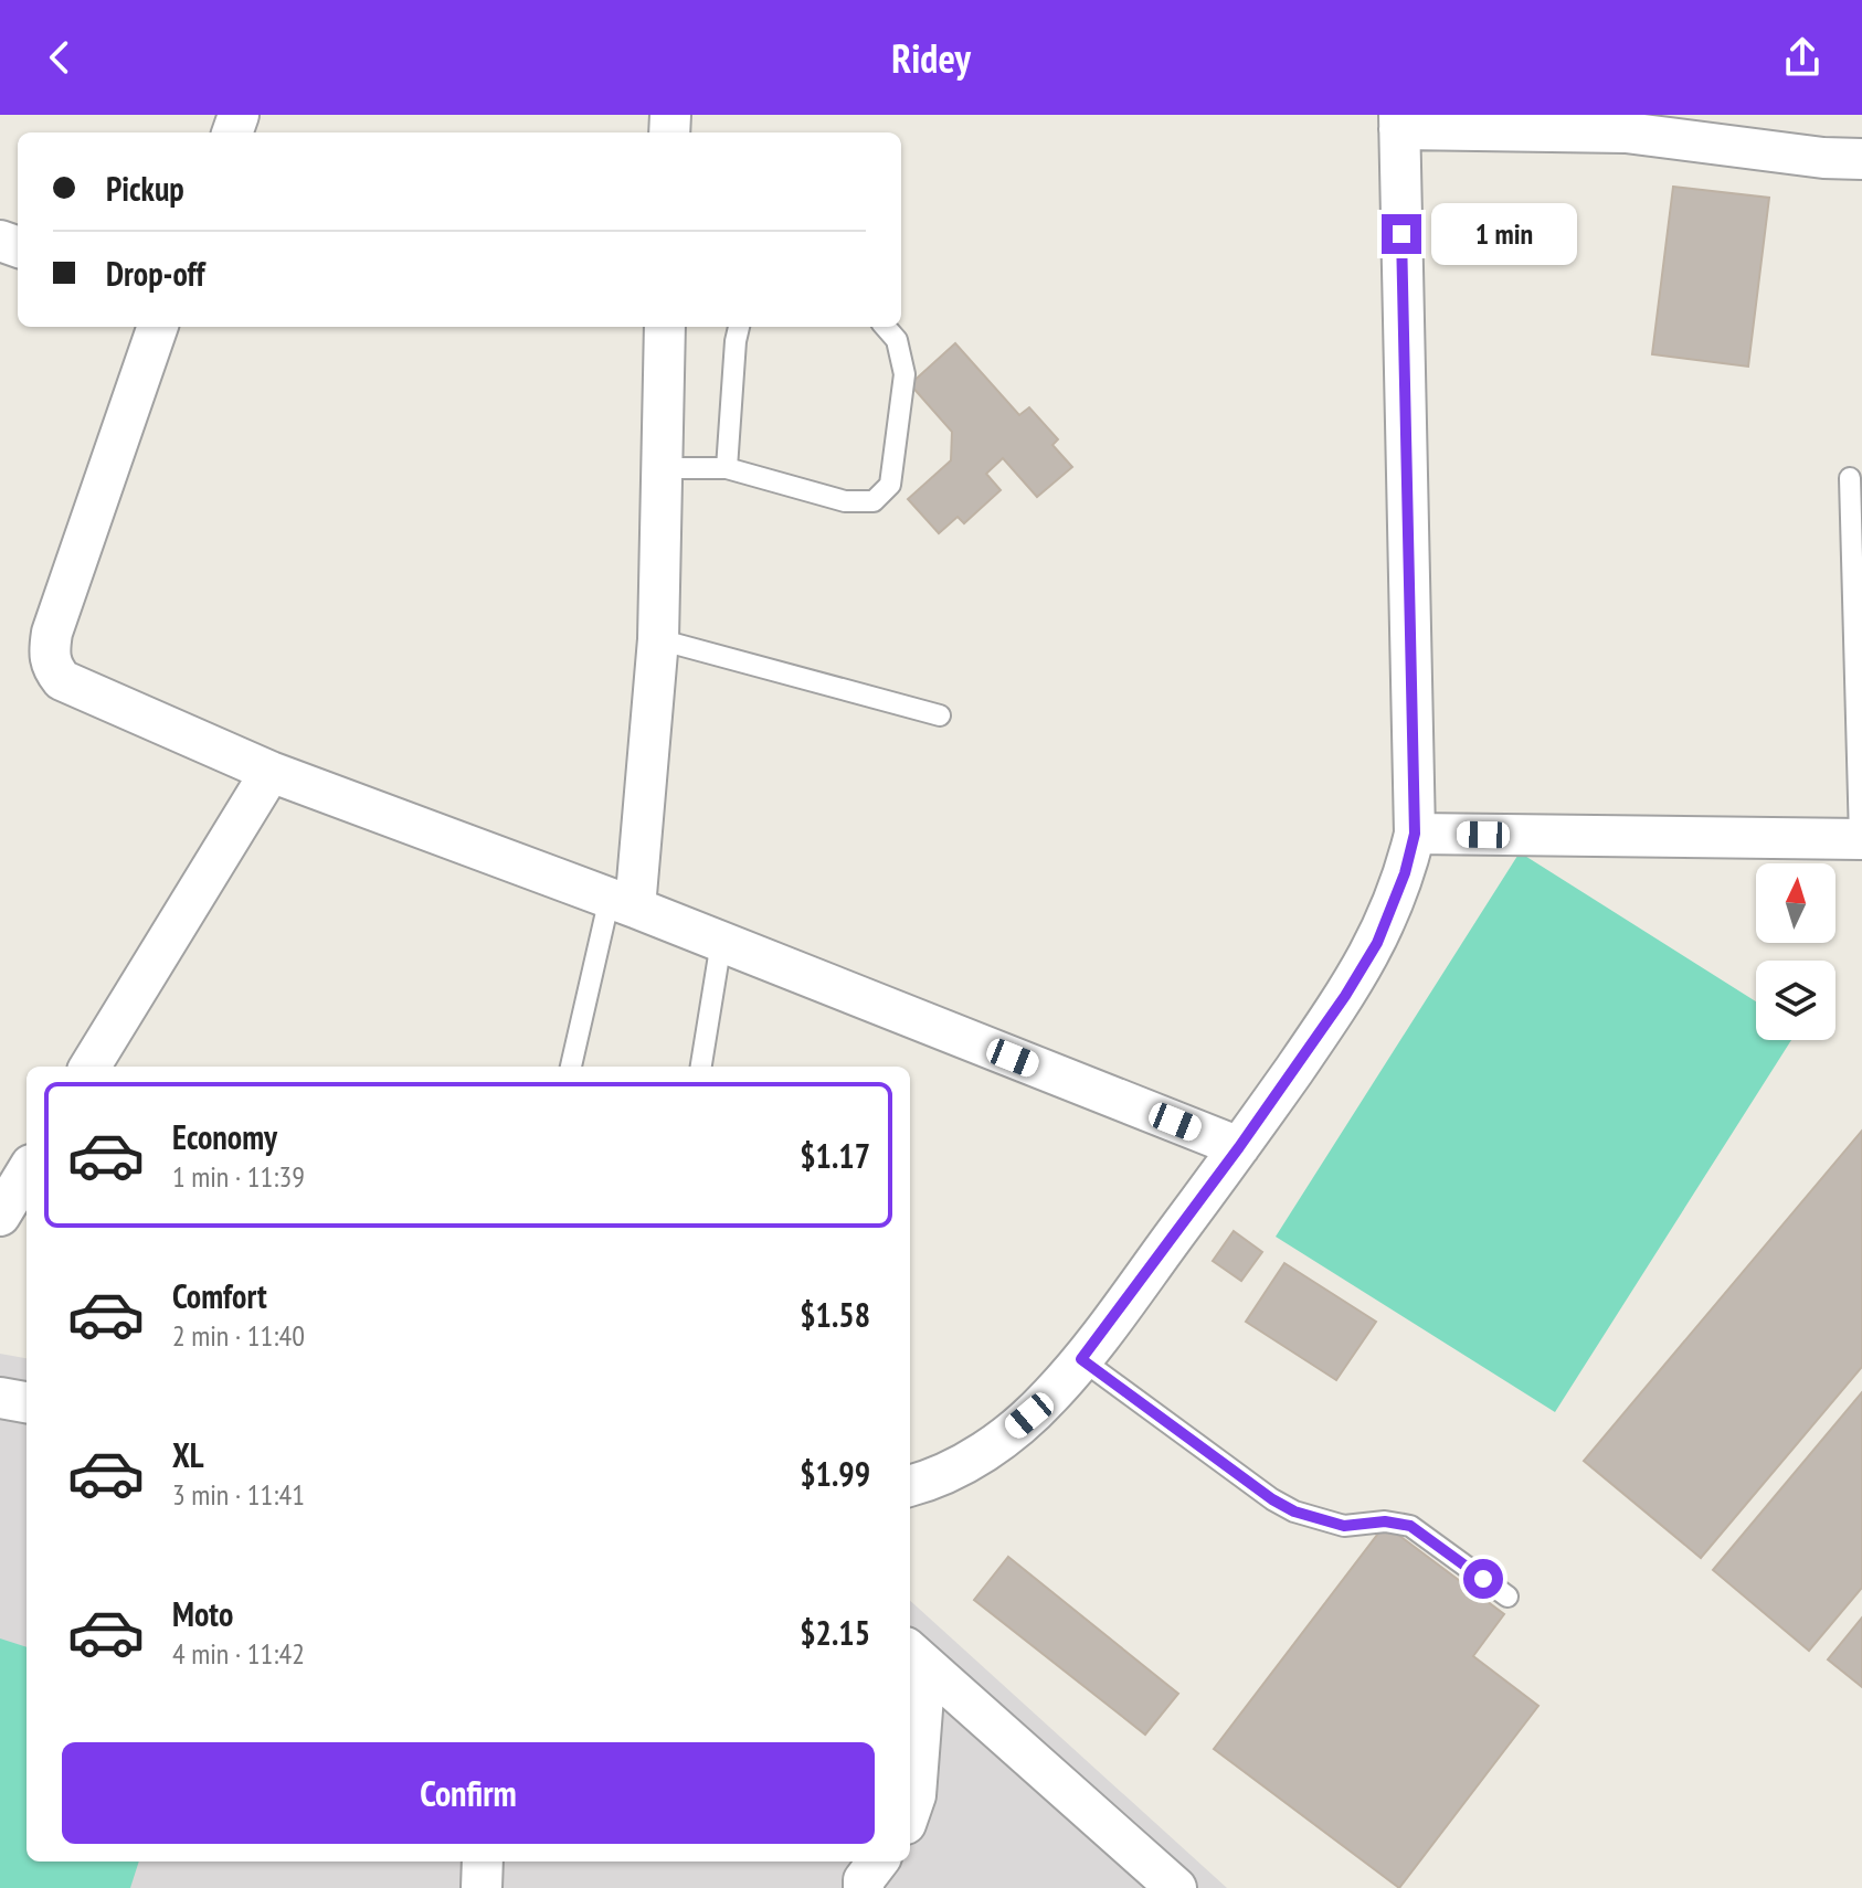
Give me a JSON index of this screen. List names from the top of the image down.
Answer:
{
  "north": "top",
  "page": {
    "header": "Ridey",
    "banner": ["Pickup", "Drop-off"],
    "bubble": "1 min",
    "list": [
      {
        "name": "Economy",
        "note": "1 min · 11:39",
        "value": "$1.17"
      },
      {
        "name": "Comfort",
        "note": "2 min · 11:40",
        "value": "$1.58"
      },
      {
        "name": "XL",
        "note": "3 min · 11:41",
        "value": "$1.99"
      },
      {
        "name": "Moto",
        "note": "4 min · 11:42",
        "value": "$2.15"
      }
    ],
    "buttons": "Confirm"
  }
}
